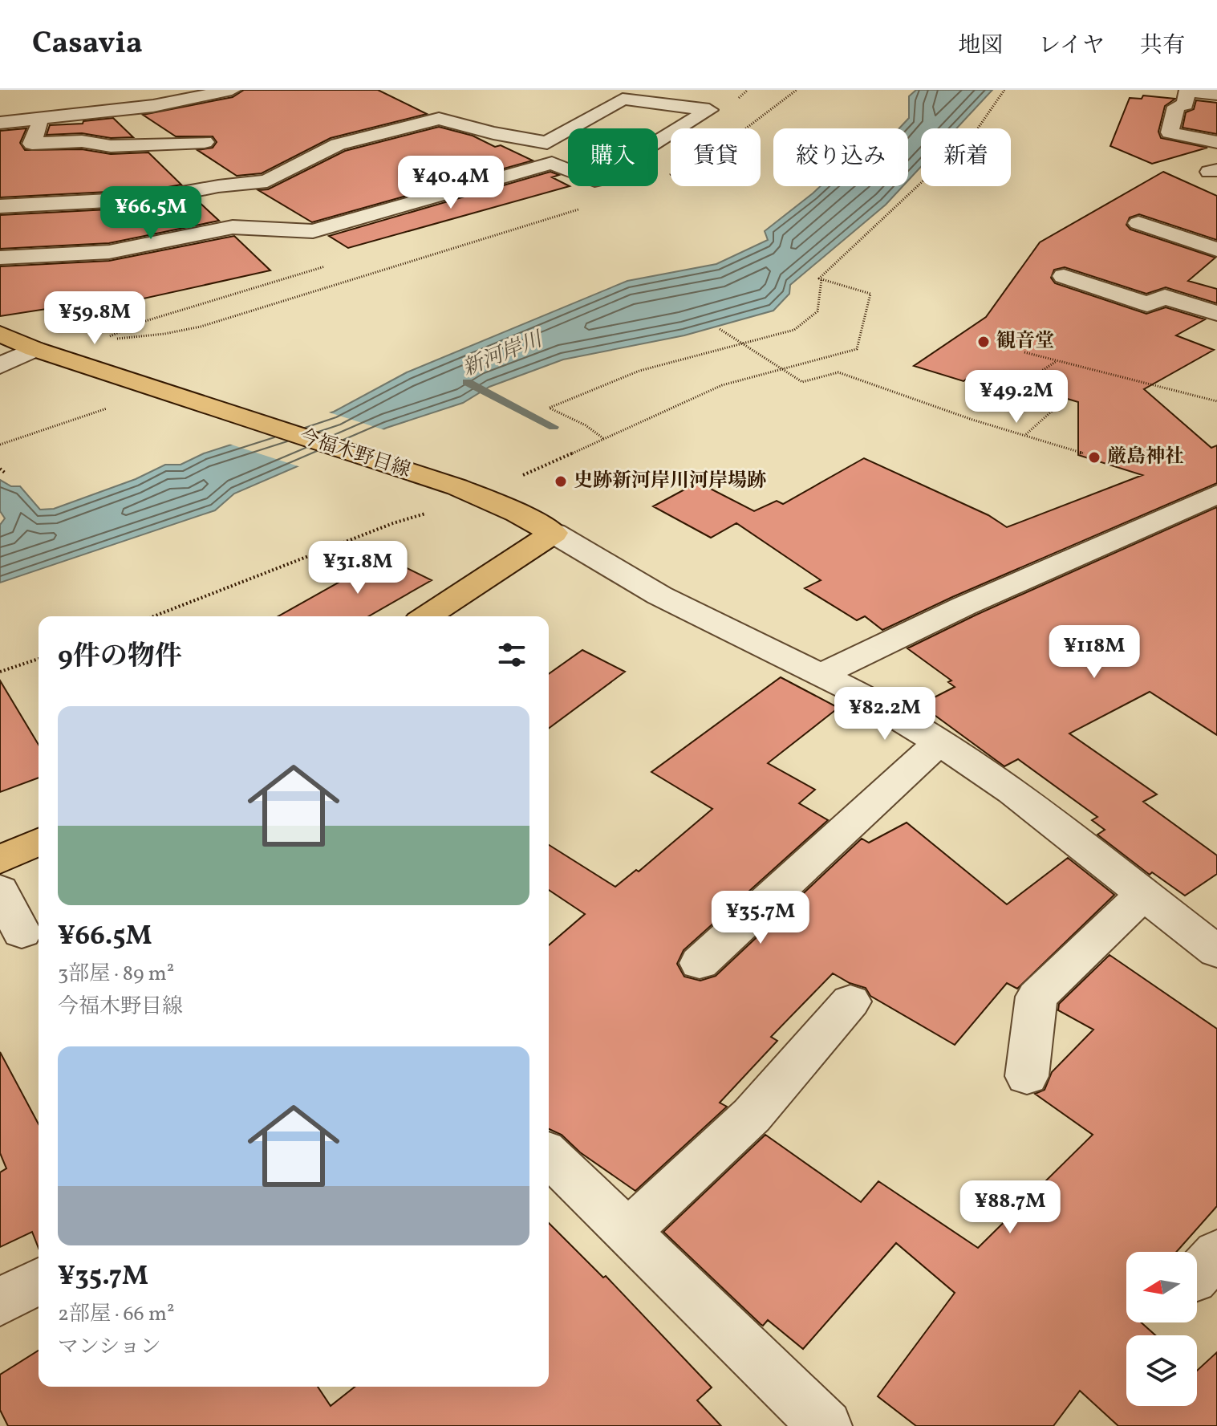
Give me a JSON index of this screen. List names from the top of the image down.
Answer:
{
  "streets": {
    "main road": ["今福木野目線"]
  },
  "water": ["新河岸川"],
  "places": ["観音堂", "厳島神社", "史跡新河岸川河岸場跡"],
  "north": "left",
  "page": {
    "header": "Casavia",
    "nav": ["地図", "レイヤ", "共有"],
    "chip": [
      "購入",
      "賃貸",
      "絞り込み",
      "新着"
    ],
    "price": [
      "¥40.4M",
      "¥66.5M",
      "¥59.8M",
      "¥49.2M",
      "¥31.8M",
      "¥118M",
      "¥82.2M",
      "¥35.7M",
      "¥88.7M"
    ],
    "heading": "9件の物件",
    "list": [
      {
        "name": "¥66.5M",
        "note": "3部屋 · 89 m² · 今福木野目線"
      },
      {
        "name": "¥35.7M",
        "note": "2部屋 · 66 m² · マンション"
      }
    ]
  }
}
